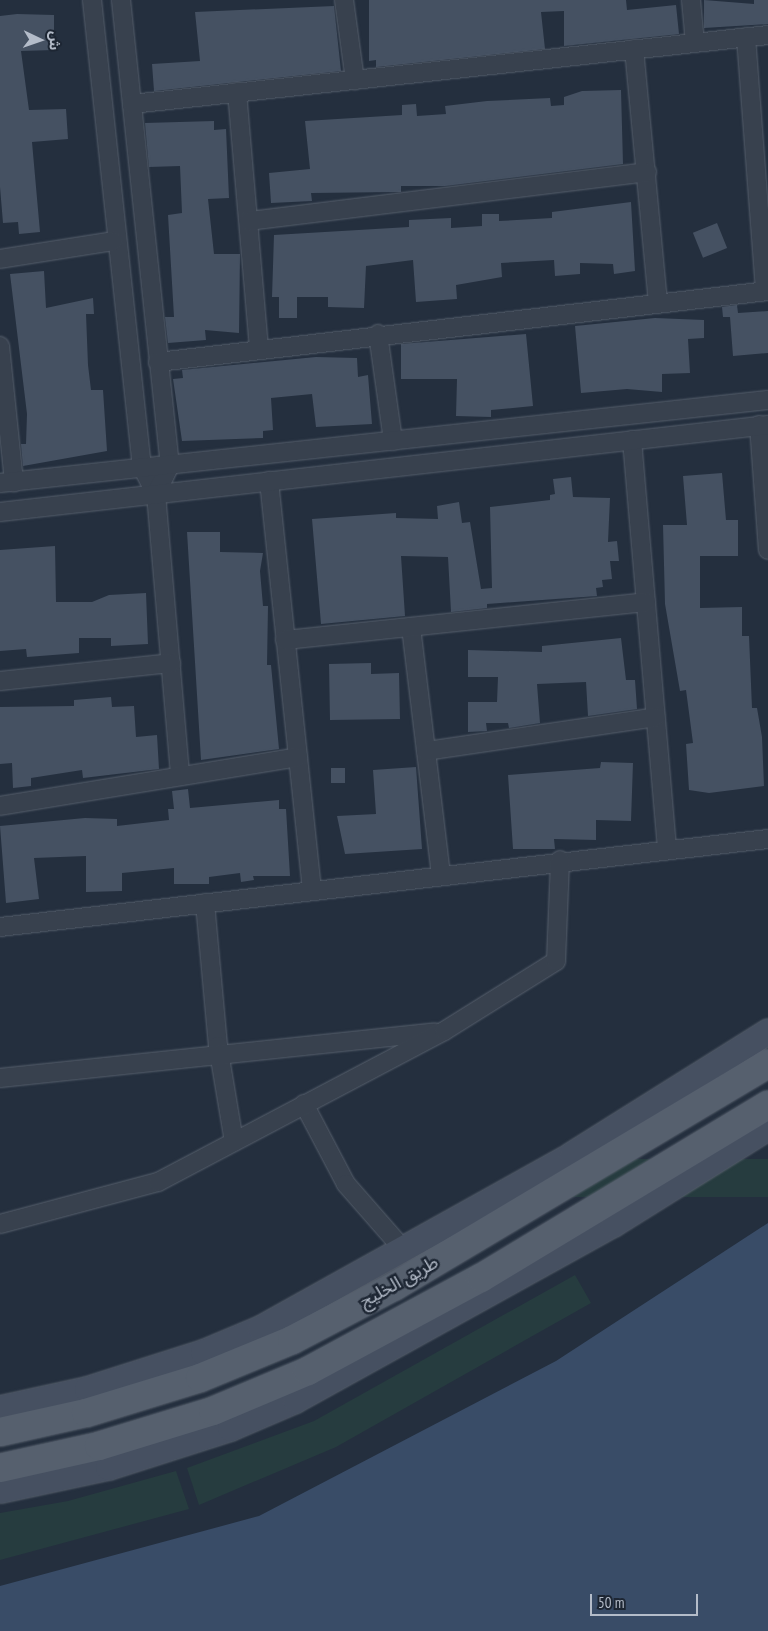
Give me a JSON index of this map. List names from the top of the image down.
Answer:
{
  "streets": {
    "main road": ["طريق الخليج"]
  },
  "scale_bar": "50 m",
  "north": "right"
}
